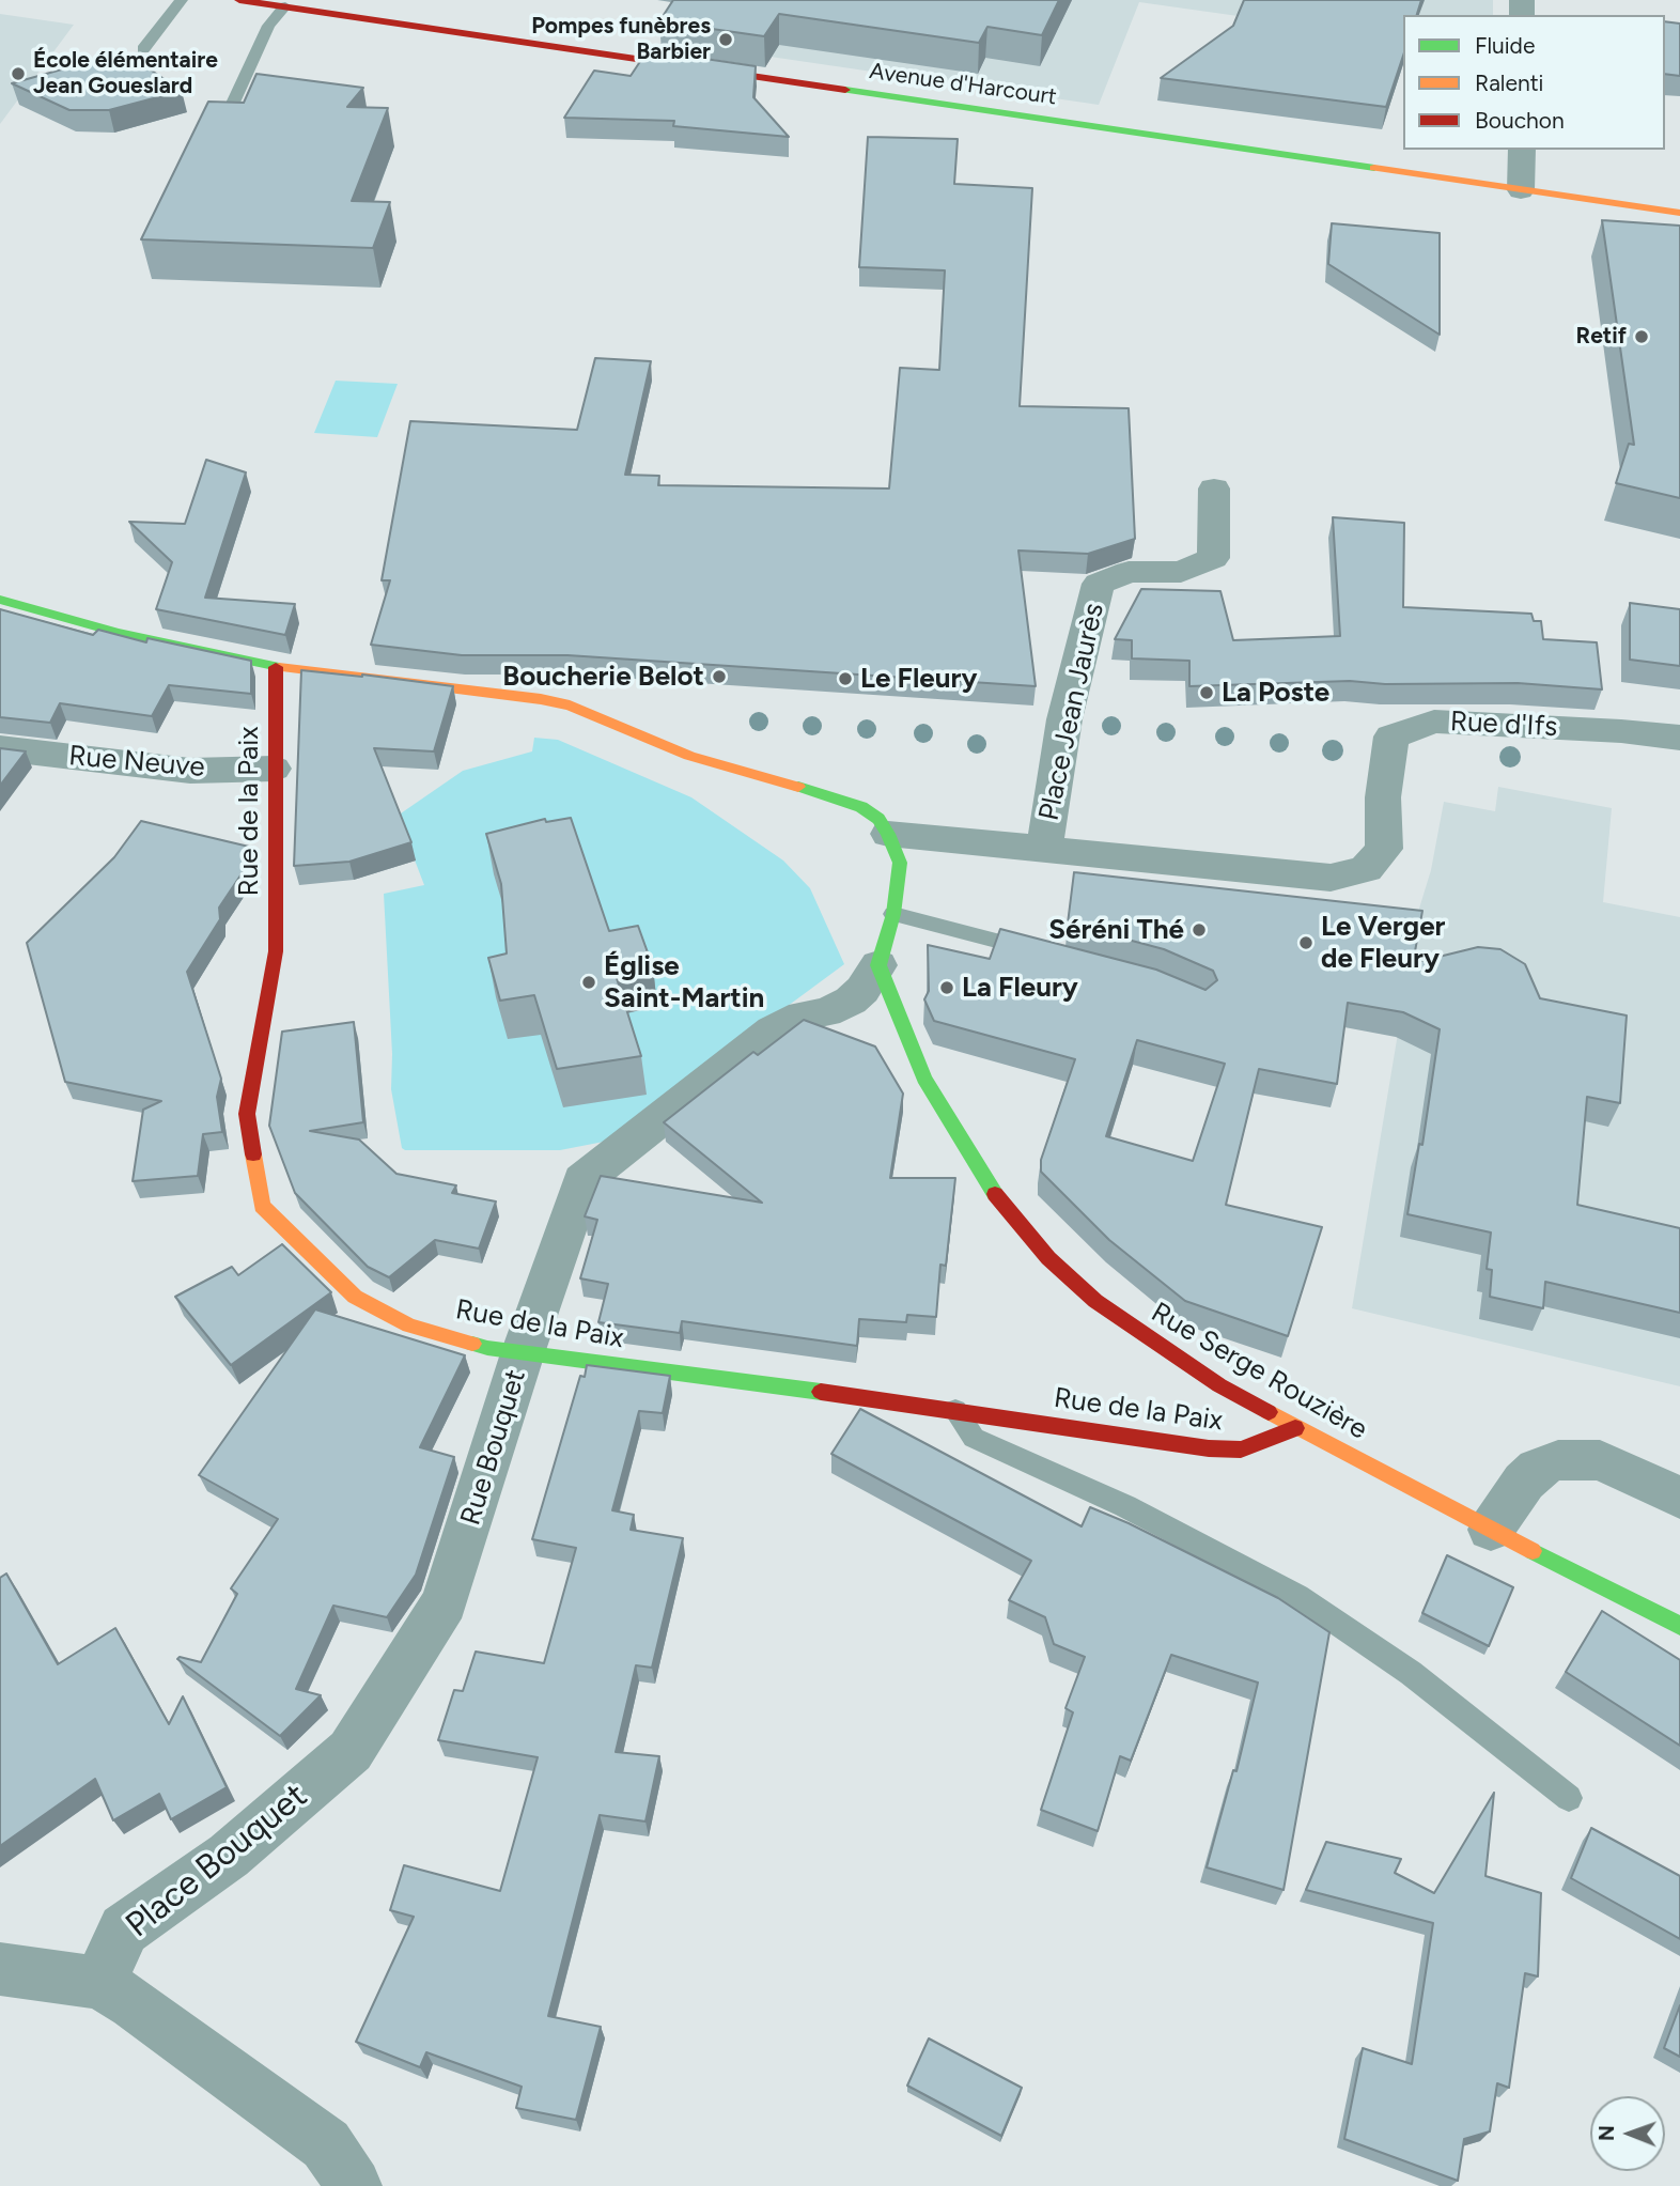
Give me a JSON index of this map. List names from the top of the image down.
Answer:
{
  "streets": {
    "street": [
      "Avenue d'Harcourt",
      "Place Jean Jaurès",
      "Rue d'Ifs",
      "Rue Neuve",
      "Rue de la Paix",
      "Rue Serge Rouzière",
      "Rue Bouquet",
      "Place Bouquet"
    ]
  },
  "crossings": [
    ["Place Jean Jaurès", "Rue d'Ifs"],
    ["Rue Neuve", "Rue de la Paix"],
    ["Rue de la Paix", "Rue Serge Rouzière"],
    ["Rue de la Paix", "Rue Bouquet"],
    ["Rue Serge Rouzière", "Rue Bouquet"],
    ["Rue Bouquet", "Place Bouquet"]
  ],
  "places": [
    "Pompes funèbres Barbier",
    "École élémentaire Jean Goueslard",
    "Retif",
    "Boucherie Belot",
    "Le Fleury",
    "La Poste",
    "Séréni Thé",
    "Le Verger de Fleury",
    "Église Saint-Martin",
    "La Fleury"
  ],
  "legend": ["Fluide", "Ralenti", "Bouchon"],
  "north": "left"
}
